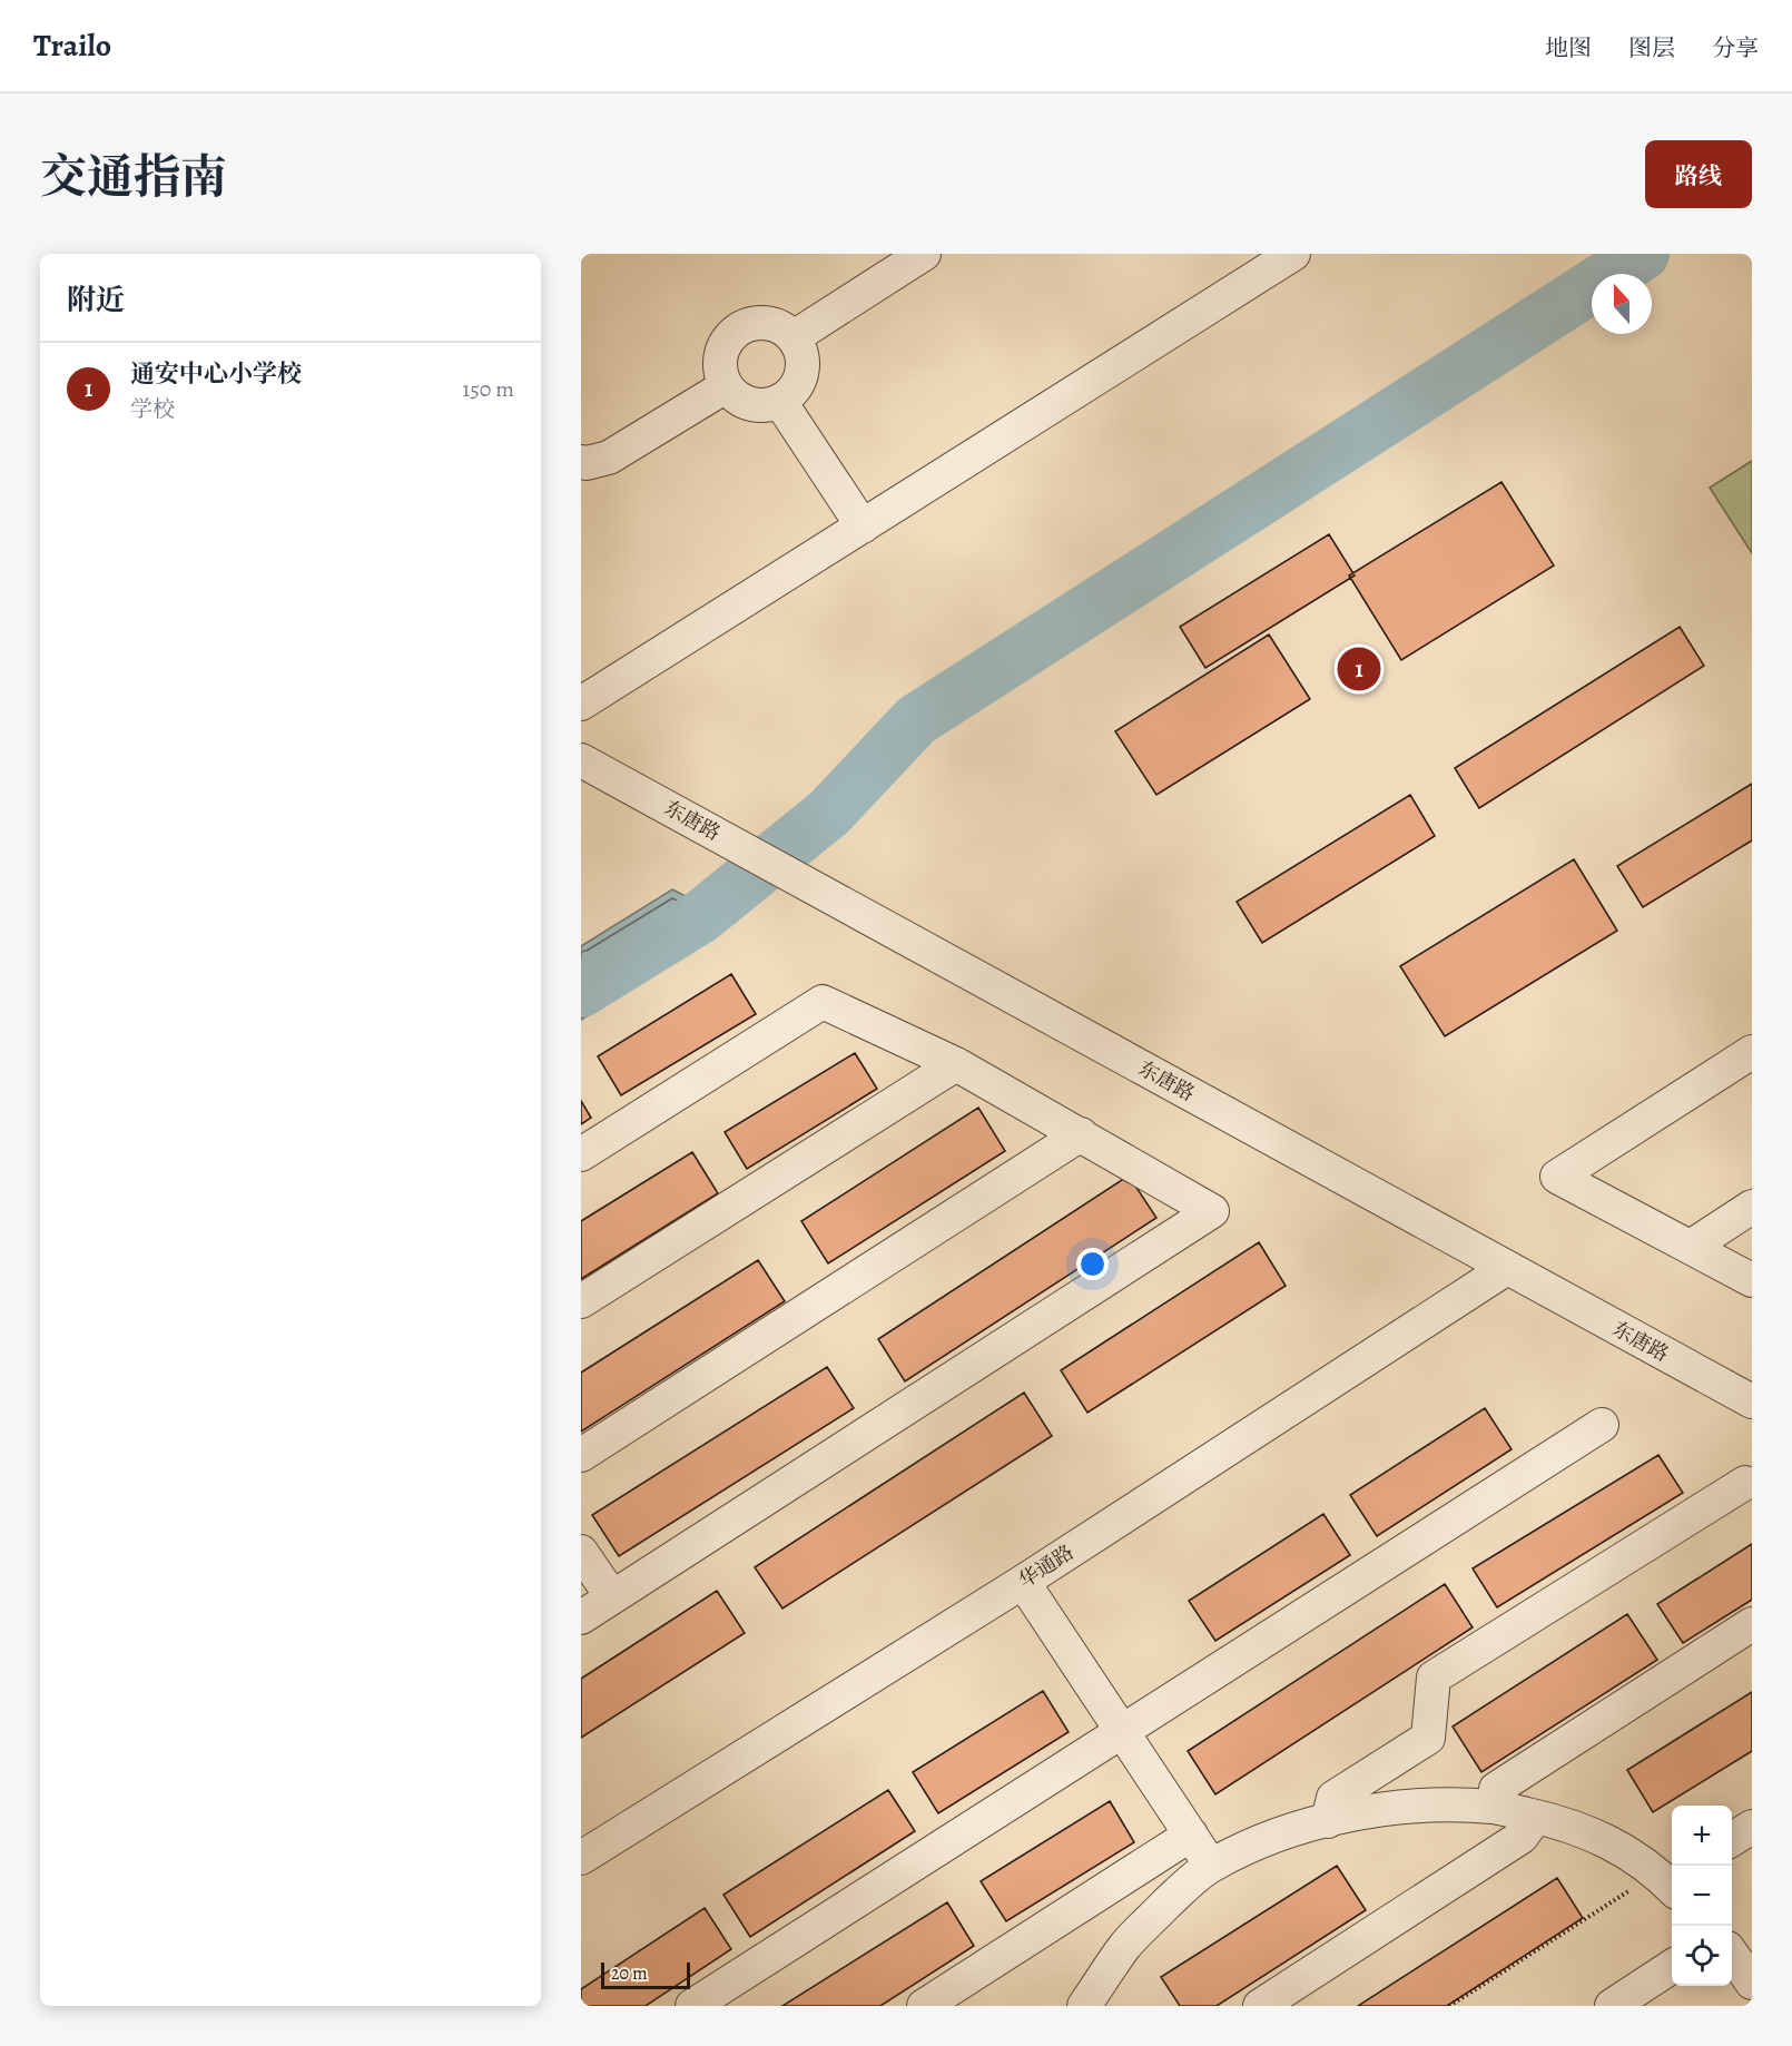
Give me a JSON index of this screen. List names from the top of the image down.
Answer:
{
  "streets": {
    "street": ["东唐路", "华通路"]
  },
  "crossings": [
    ["东唐路", "华通路"]
  ],
  "scale_bar": "20 m",
  "north": "top",
  "page": {
    "header": "Trailo",
    "nav": ["地图", "图层", "分享"],
    "title": "交通指南",
    "buttons": "路线",
    "heading": "附近",
    "list": [
      {
        "mark": "1",
        "name": "通安中心小学校",
        "note": "学校",
        "value": "150 m"
      }
    ],
    "pins": "1",
    "map_buttons": ["+", "−"],
    "scale": "20 m"
  }
}
